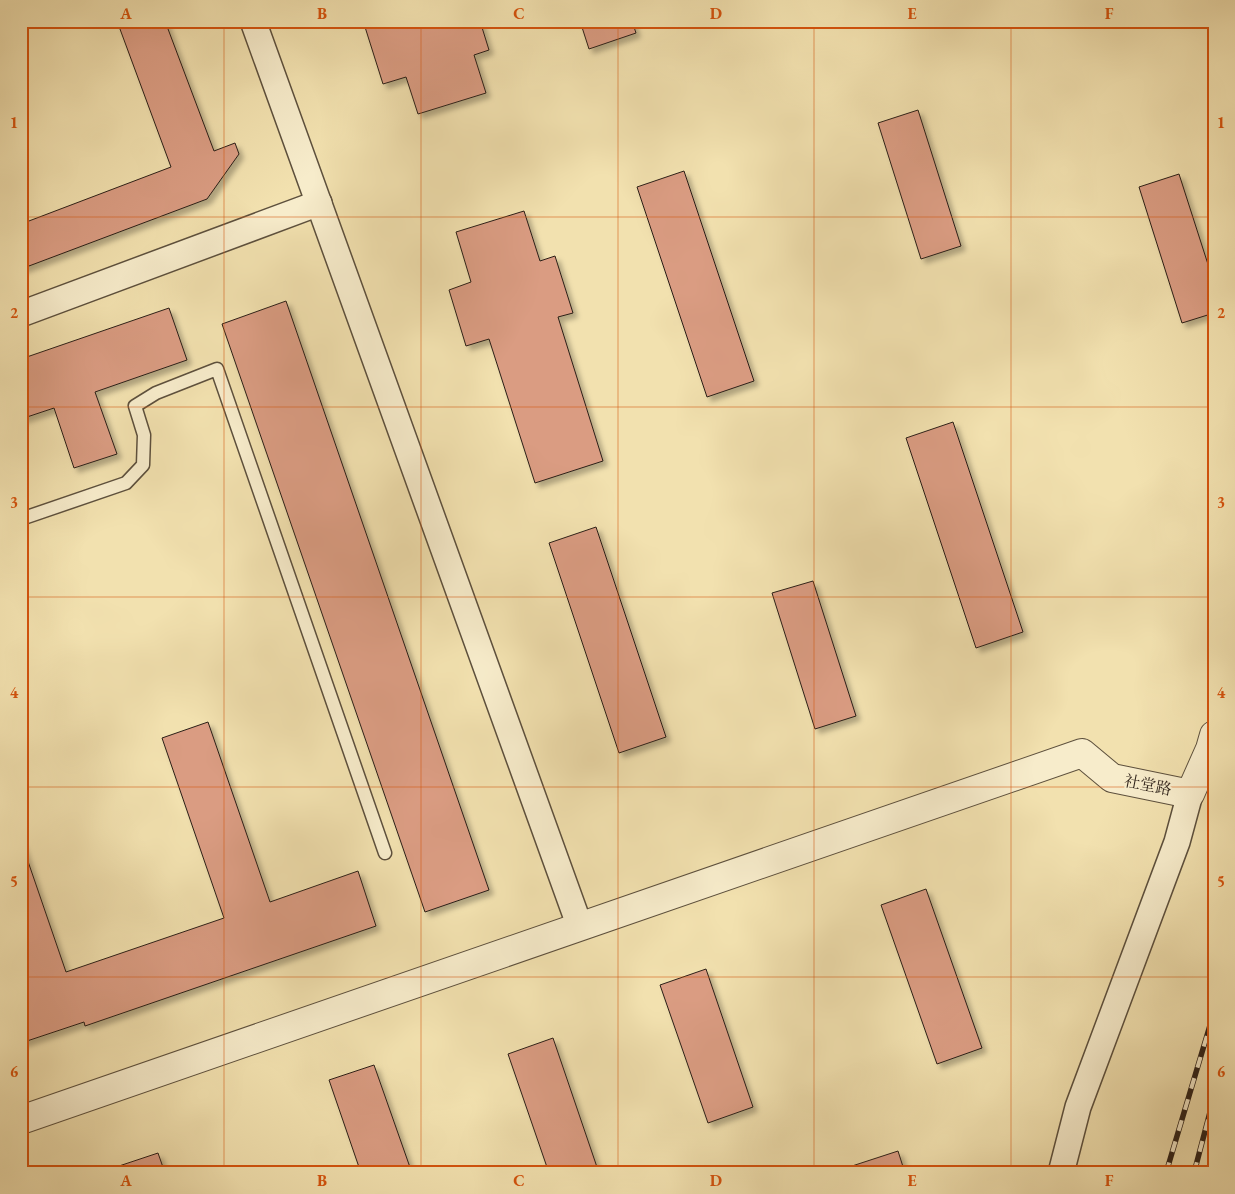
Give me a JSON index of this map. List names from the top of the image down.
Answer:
{
  "streets": {
    "street": ["社堂路"]
  },
  "grid": {
    "columns": [
      "A",
      "B",
      "C",
      "D",
      "E",
      "F"
    ],
    "rows": [
      "1",
      "2",
      "3",
      "4",
      "5",
      "6"
    ]
  }
}
